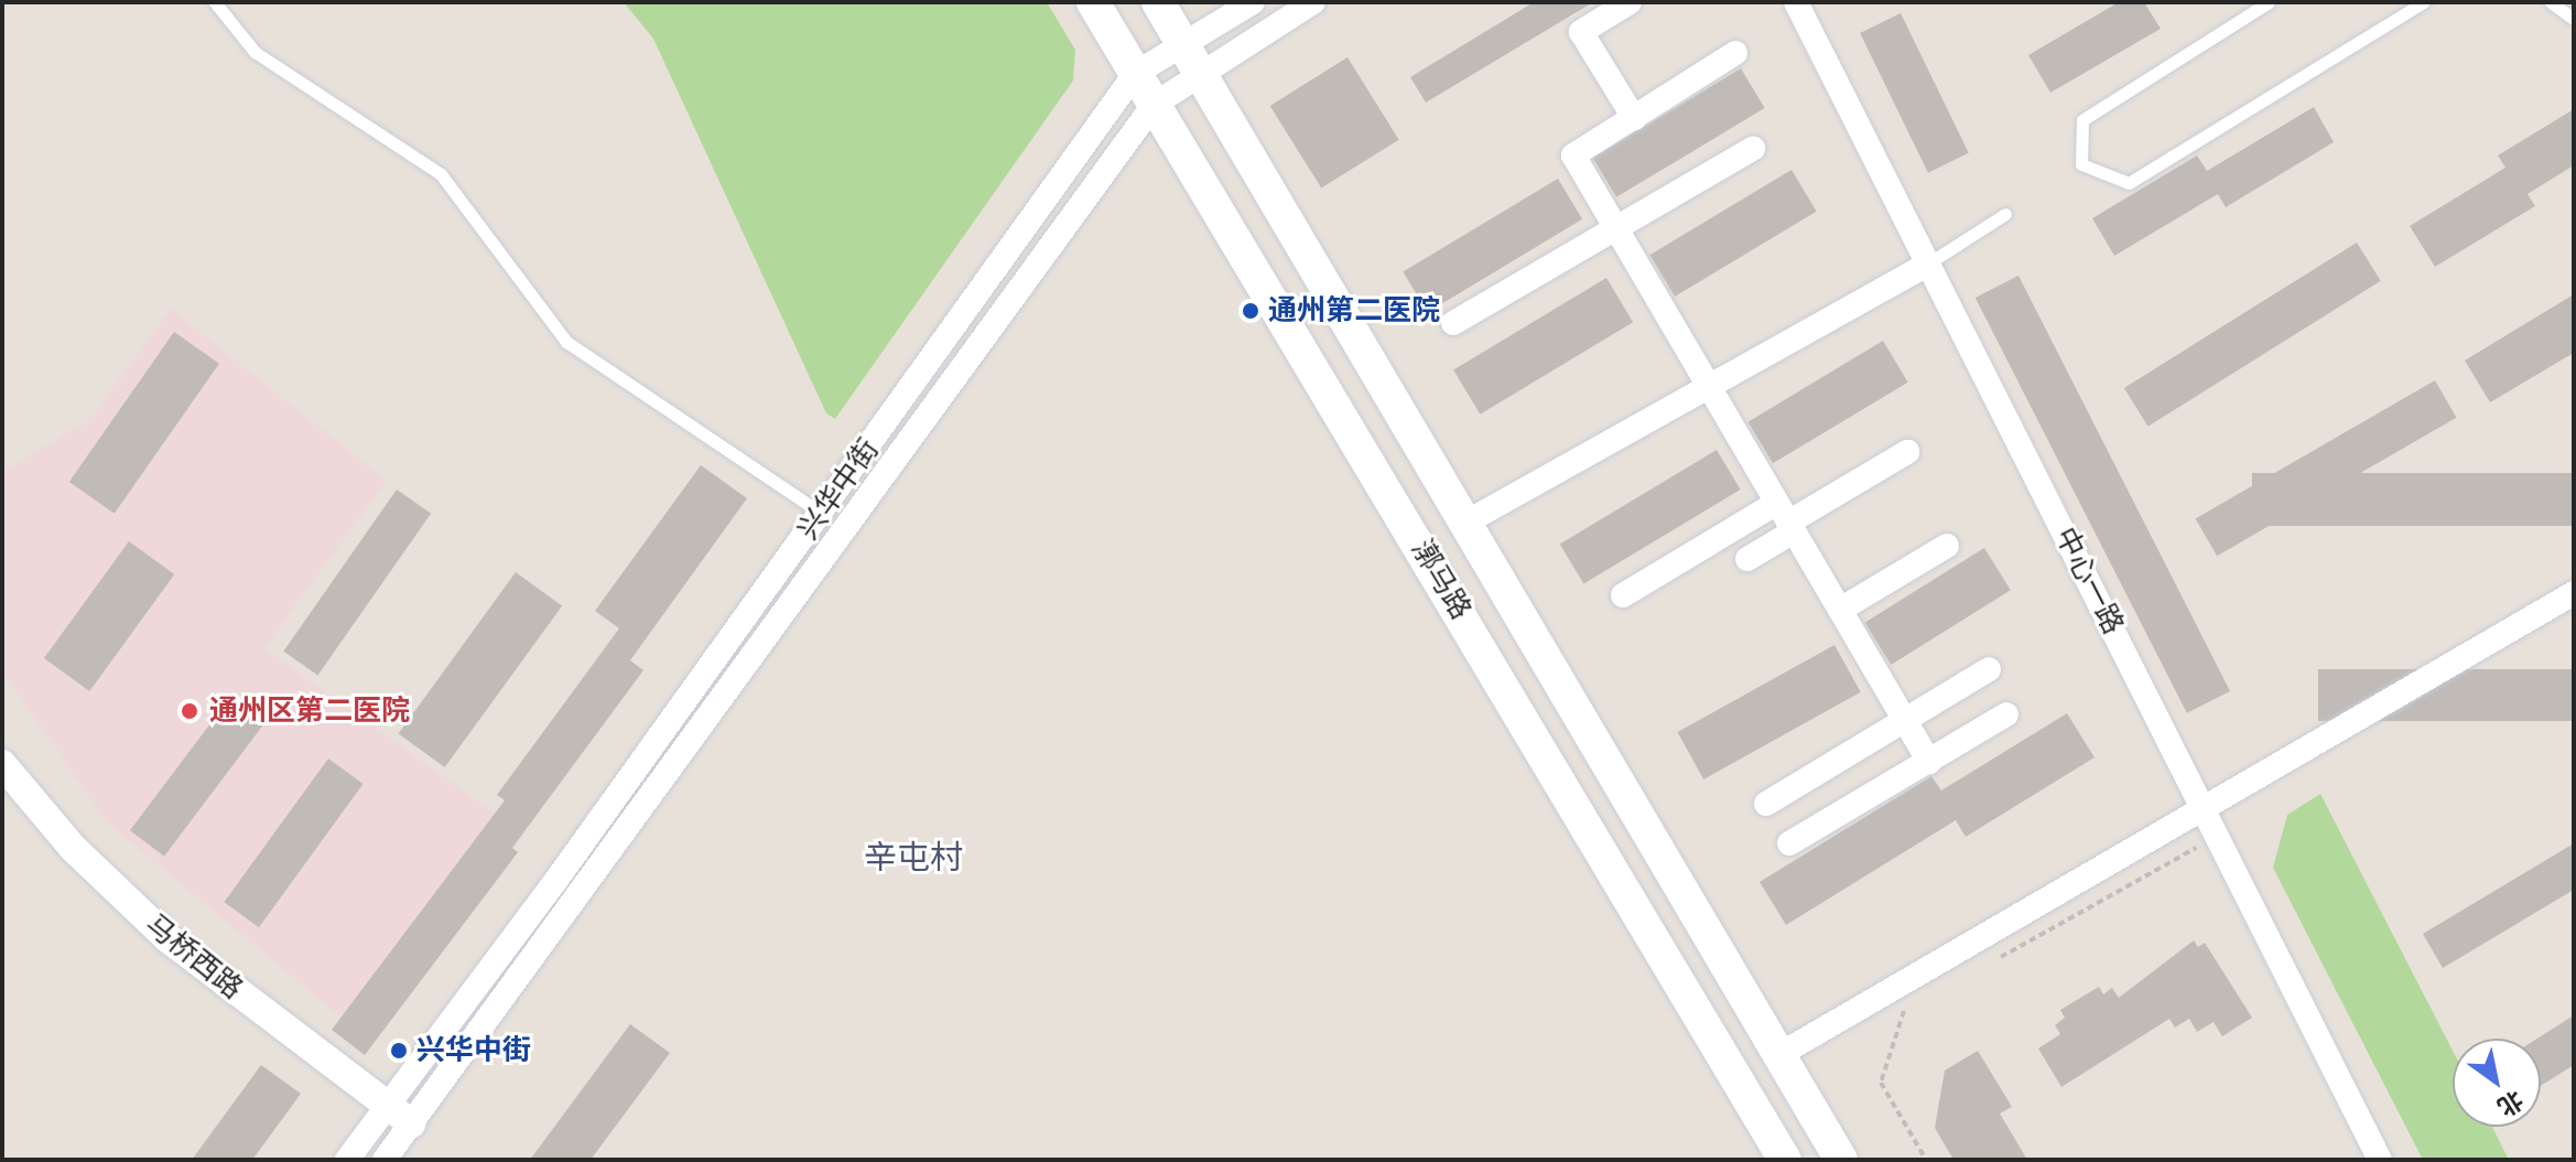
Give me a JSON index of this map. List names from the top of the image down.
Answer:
{
  "streets": {
    "main road": ["漷马路"],
    "street": ["兴华中街", "中心一路", "马桥西路"]
  },
  "crossings": [
    ["兴华中街", "漷马路"],
    ["兴华中街", "马桥西路"]
  ],
  "districts": ["辛屯村"],
  "places": ["通州第二医院", "通州区第二医院", "兴华中街"],
  "north": "bottom right"
}
